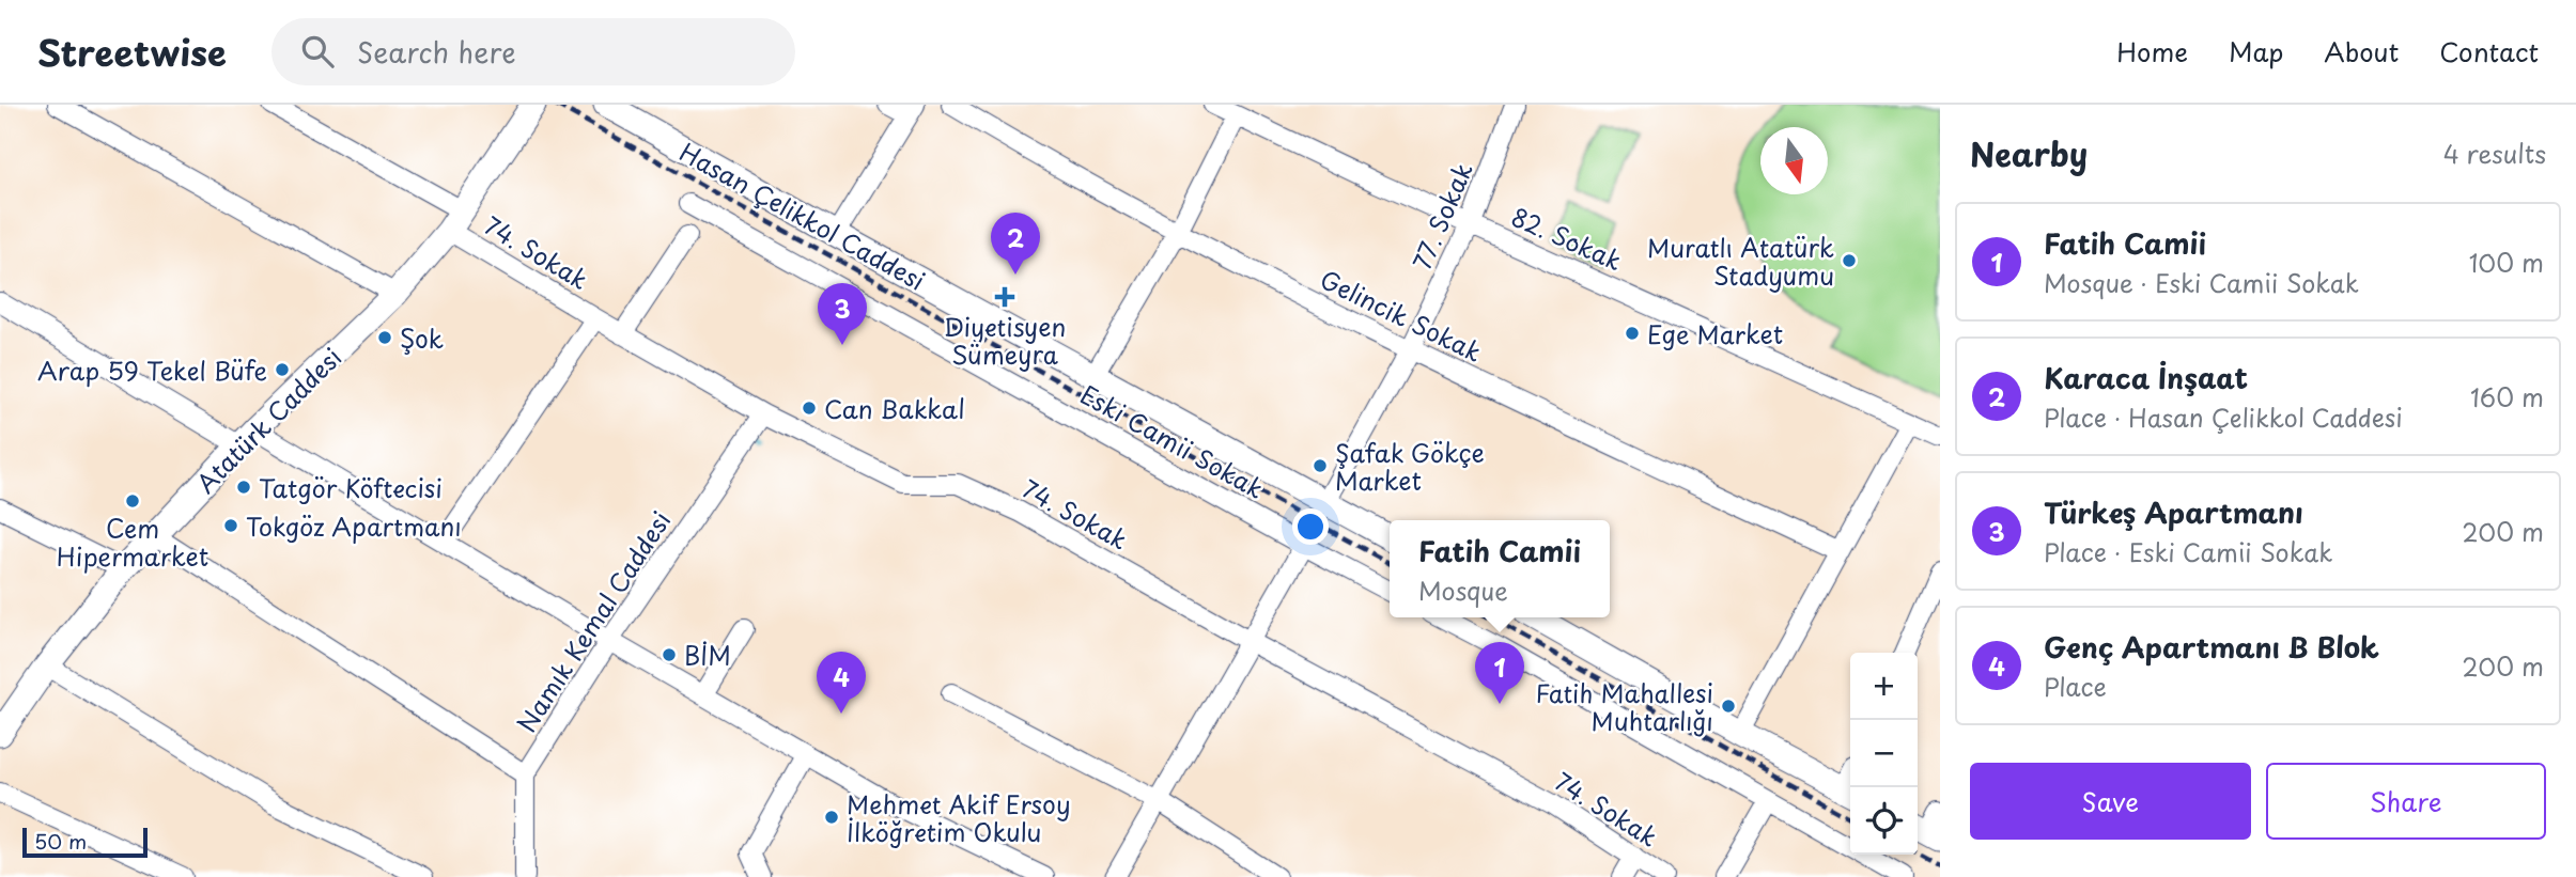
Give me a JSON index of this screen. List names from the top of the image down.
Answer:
{
  "streets": {
    "main road": ["Hasan Çelikkol Caddesi", "Atatürk Caddesi"],
    "street": [
      "77. Sokak",
      "82. Sokak",
      "74. Sokak",
      "Gelincik Sokak",
      "Eski Camii Sokak",
      "Namık Kemal Caddesi"
    ]
  },
  "crossings": [
    ["Hasan Çelikkol Caddesi", "77. Sokak"],
    ["77. Sokak", "82. Sokak"],
    ["77. Sokak", "Gelincik Sokak"],
    ["74. Sokak", "Atatürk Caddesi"],
    ["74. Sokak", "Namık Kemal Caddesi"]
  ],
  "places": {
    "other": [
      "Muratlı Atatürk Stadyumu",
      "Ege Market",
      "Şok",
      "Arap 59 Tekel Büfe",
      "Can Bakkal",
      "Şafak Gökçe Market",
      "Tatgör Köftecisi",
      "Cem Hipermarket",
      "Tokgöz Apartmanı",
      "BİM",
      "Fatih Mahallesi Muhtarlığı",
      "Mehmet Akif Ersoy İlköğretim Okulu"
    ],
    "health": ["Diyetisyen Sümeyra"]
  },
  "scale_bar": "50 m",
  "north": "bottom",
  "page": {
    "header": "Streetwise",
    "search": "Search here",
    "nav": [
      "Home",
      "Map",
      "About",
      "Contact"
    ],
    "heading": ["Nearby", "4 results"],
    "list": [
      {
        "mark": "1",
        "name": "Fatih Camii",
        "note": "Mosque · Eski Camii Sokak",
        "value": "100 m"
      },
      {
        "mark": "2",
        "name": "Karaca İnşaat",
        "note": "Place · Hasan Çelikkol Caddesi",
        "value": "160 m"
      },
      {
        "mark": "3",
        "name": "Türkeş Apartmanı",
        "note": "Place · Eski Camii Sokak",
        "value": "200 m"
      },
      {
        "mark": "4",
        "name": "Genç Apartmanı B Blok",
        "note": "Place",
        "value": "200 m"
      }
    ],
    "pins": [
      "2",
      "3",
      "1",
      "4"
    ],
    "popup": ["Fatih Camii", "Mosque"],
    "map_buttons": ["+", "−"],
    "buttons": ["Save", "Share"],
    "scale": "50 m"
  }
}
